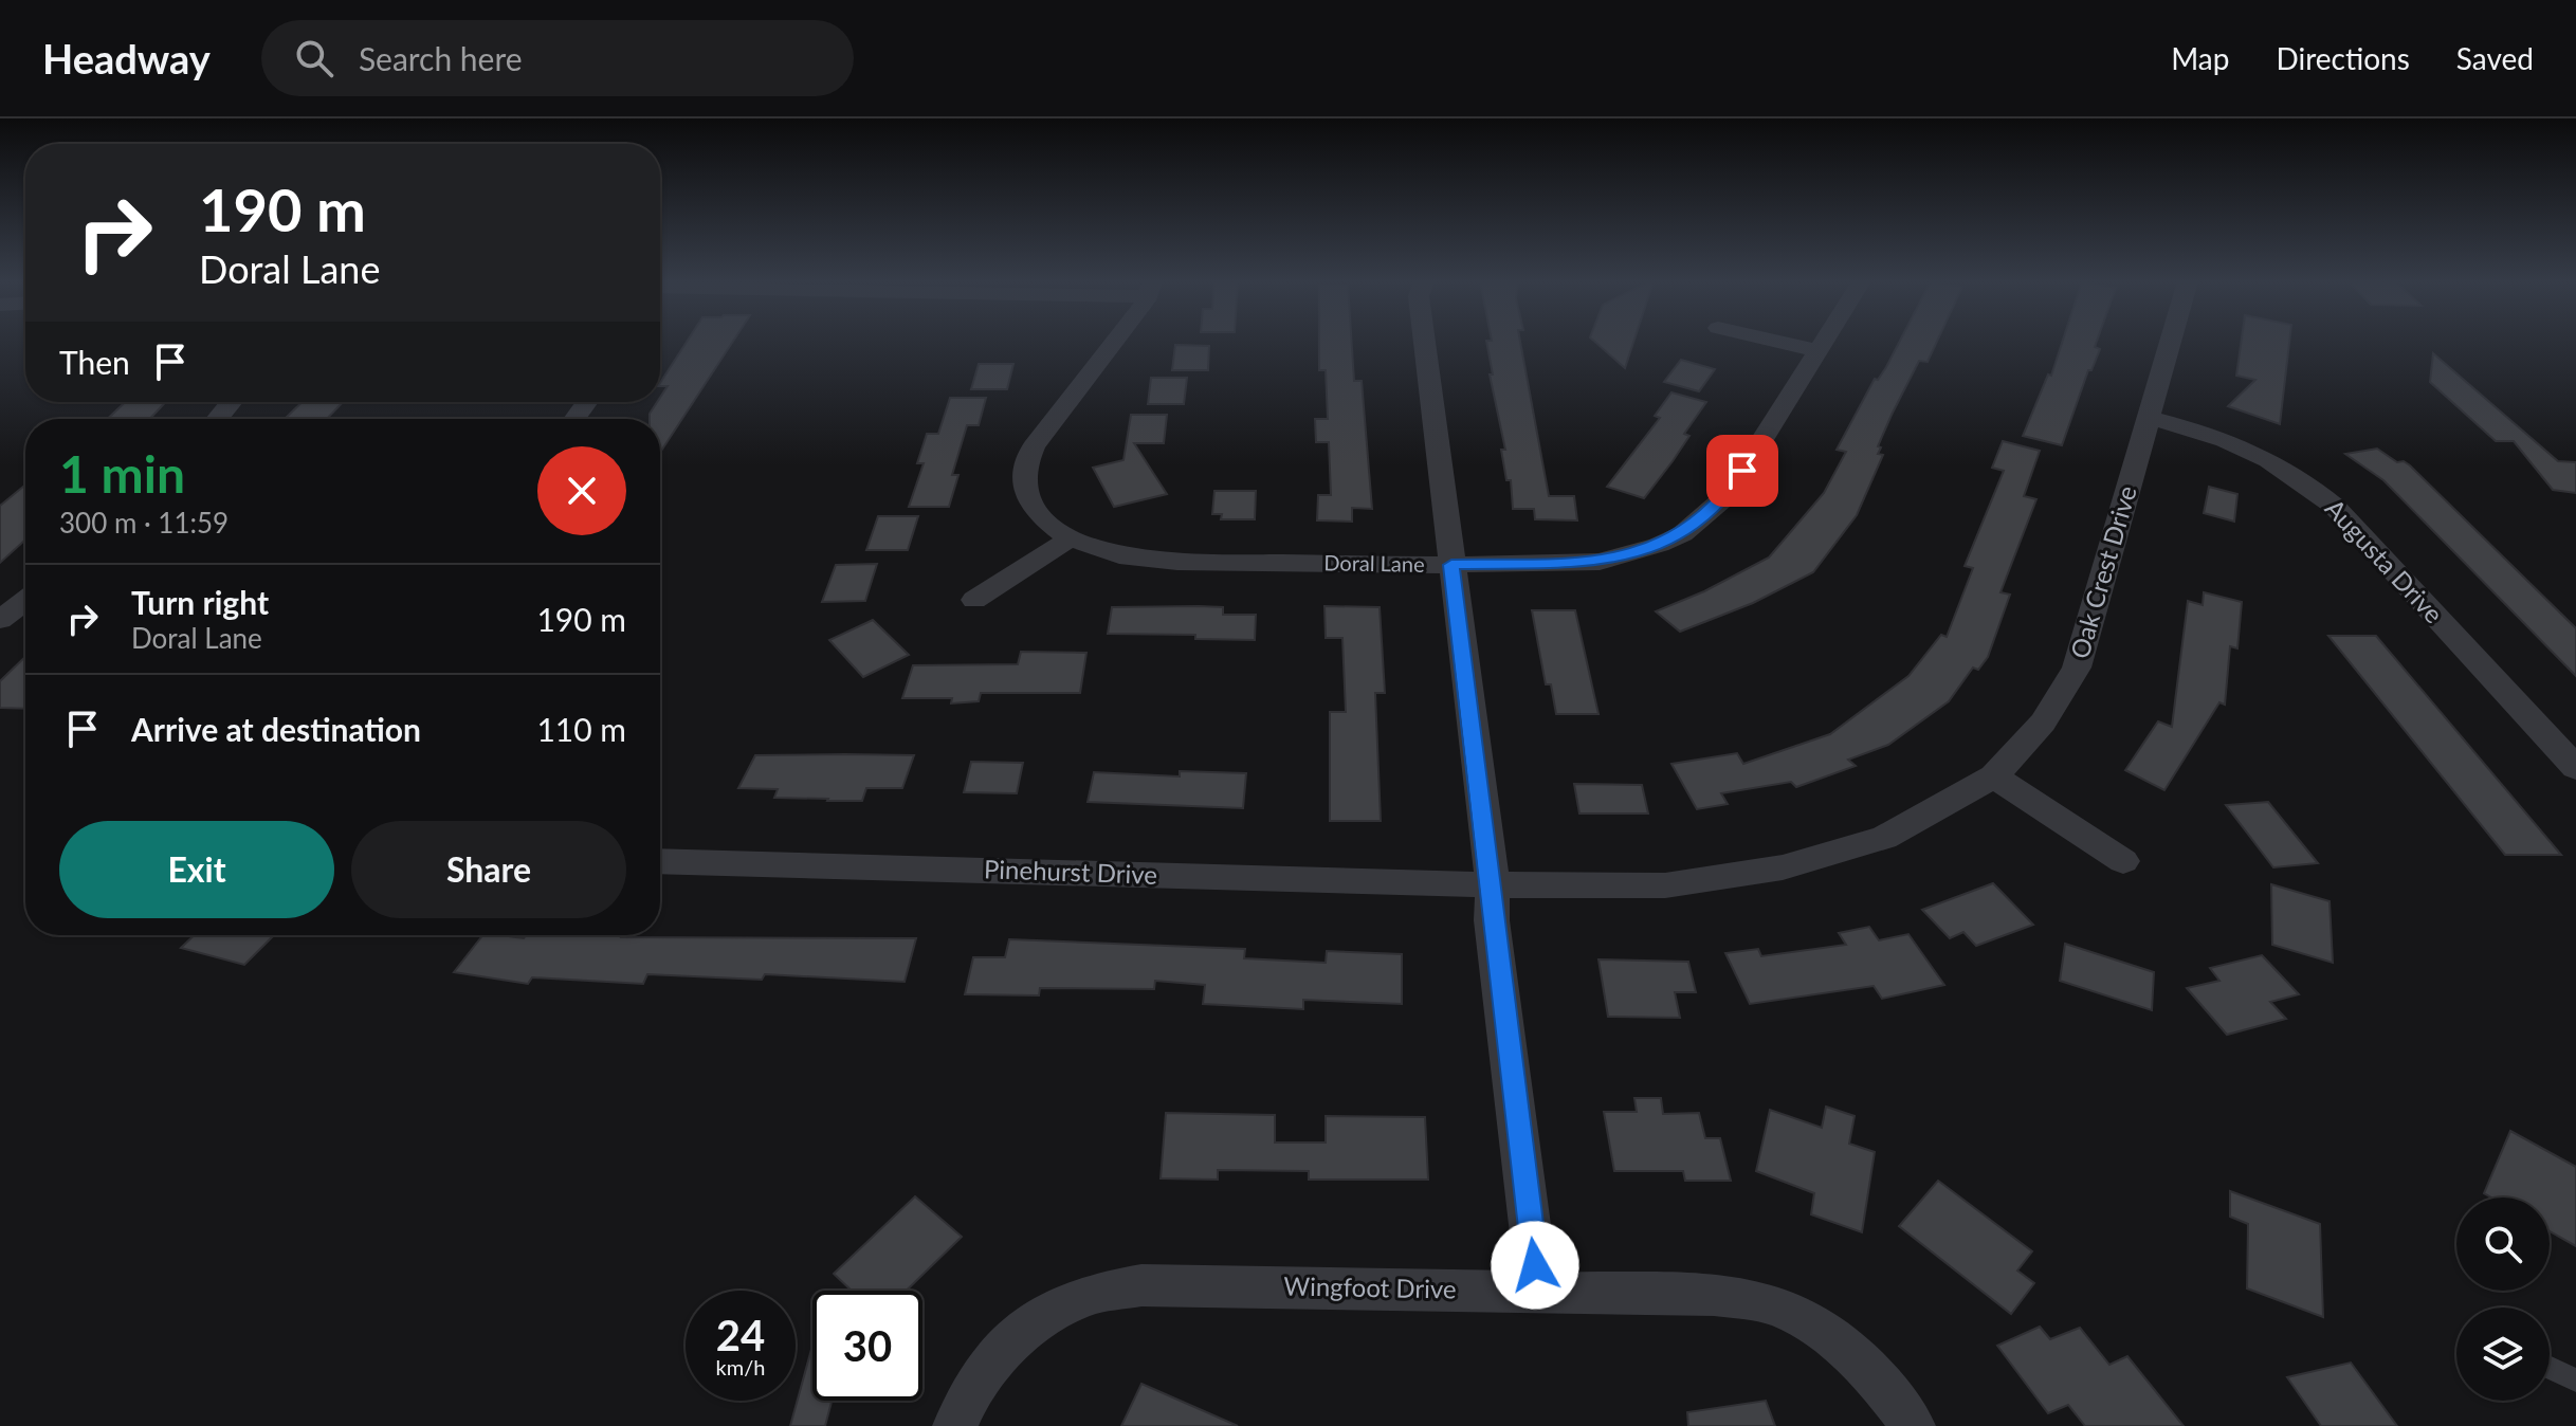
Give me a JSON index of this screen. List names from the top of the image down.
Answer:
{
  "streets": {
    "street": [
      "Augusta Drive",
      "Doral Lane",
      "Oak Crest Drive",
      "Pinehurst Drive",
      "Wingfoot Drive"
    ]
  },
  "crossings": [
    ["Augusta Drive", "Oak Crest Drive"],
    ["Oak Crest Drive", "Pinehurst Drive"]
  ],
  "page": {
    "header": "Headway",
    "search": "Search here",
    "nav": ["Map", "Directions", "Saved"],
    "turn": ["190 m", "Doral Lane"],
    "then": "Then",
    "heading": ["1 min", "300 m · 11:59"],
    "list": [
      {
        "name": "Turn right",
        "note": "Doral Lane",
        "value": "190 m"
      },
      {
        "name": "Arrive at destination",
        "value": "110 m"
      }
    ],
    "buttons": ["Exit", "Share"],
    "speed": "24 km/h",
    "limit": "30"
  }
}
